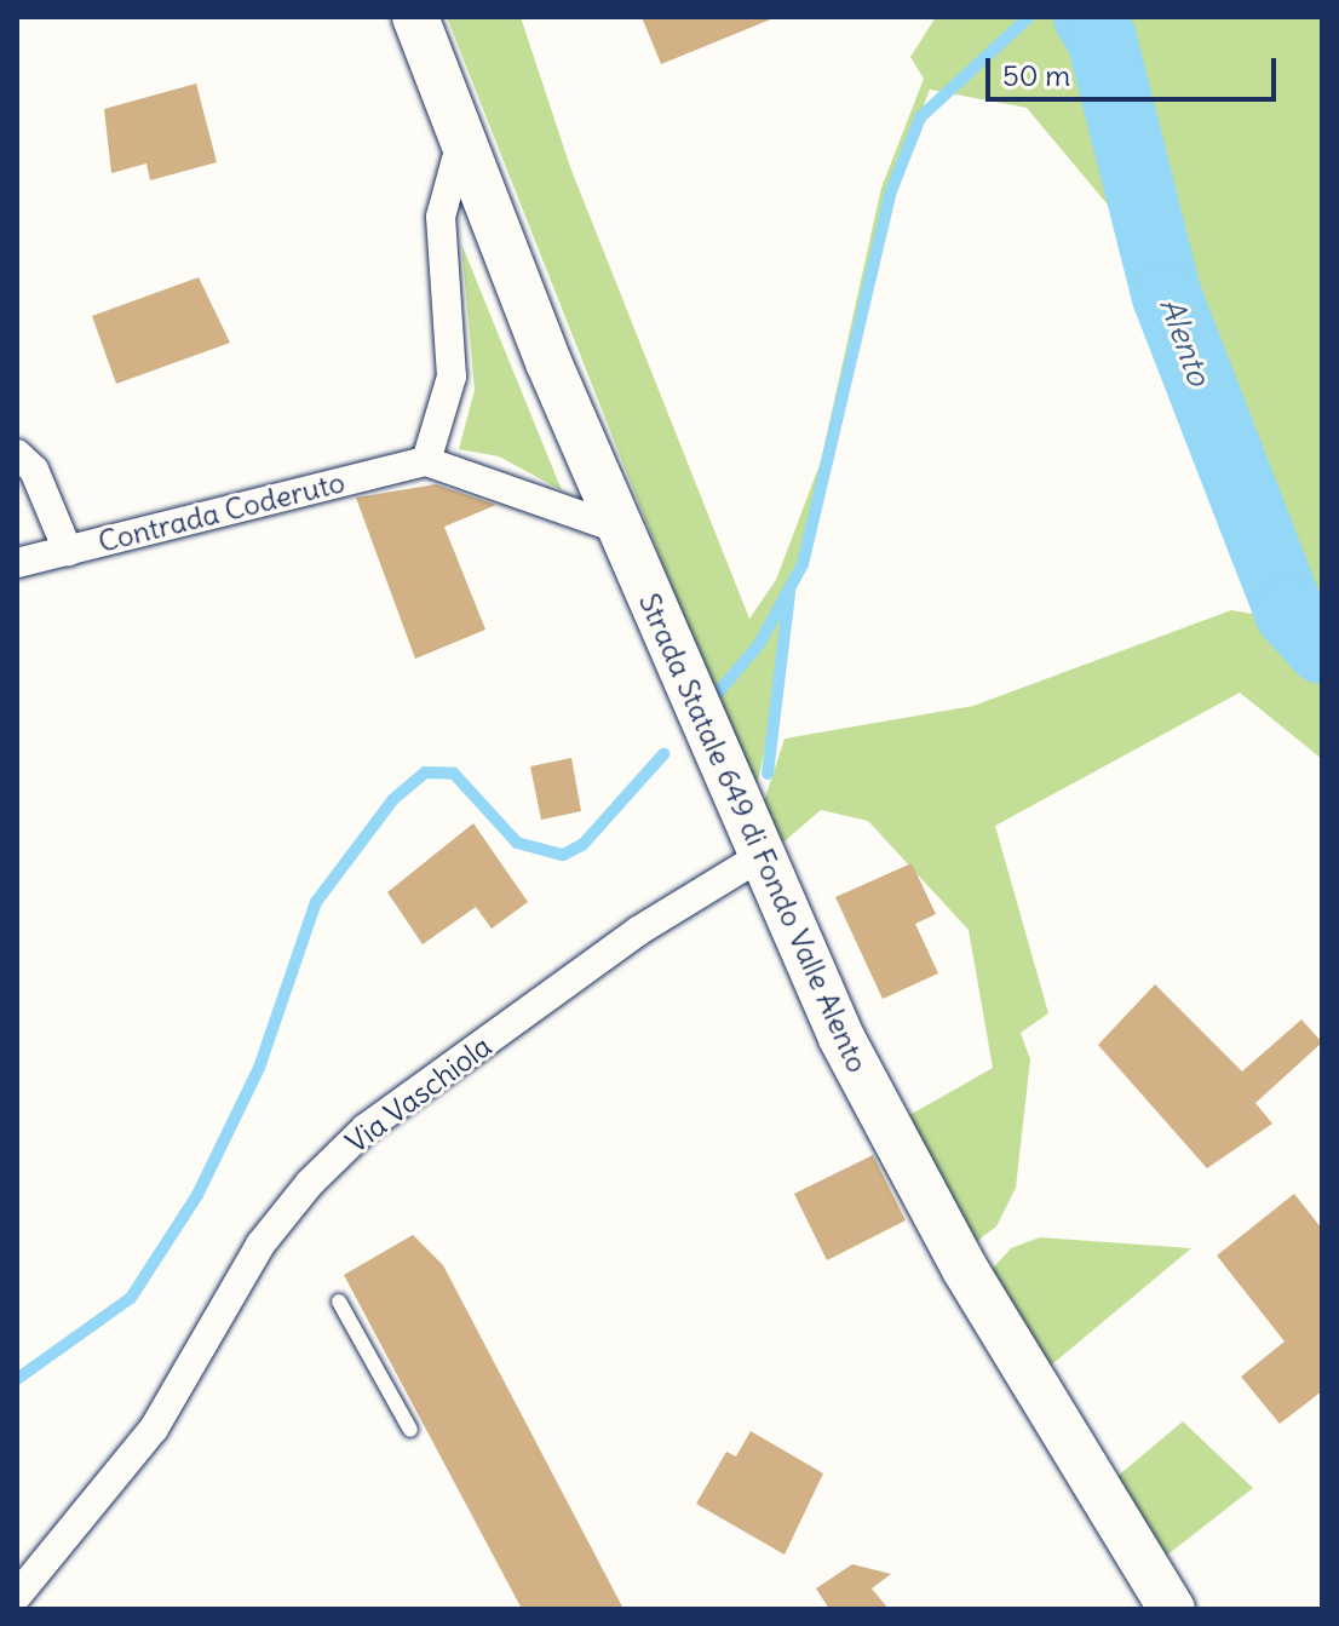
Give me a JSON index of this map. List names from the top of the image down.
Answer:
{
  "streets": {
    "main road": ["Strada Statale 649 di Fondo Valle Alento"],
    "street": ["Contrada Coderuto", "Via Vaschiola"]
  },
  "crossings": [
    ["Strada Statale 649 di Fondo Valle Alento", "Via Vaschiola"]
  ],
  "water": ["Alento"],
  "scale_bar": "50 m"
}
